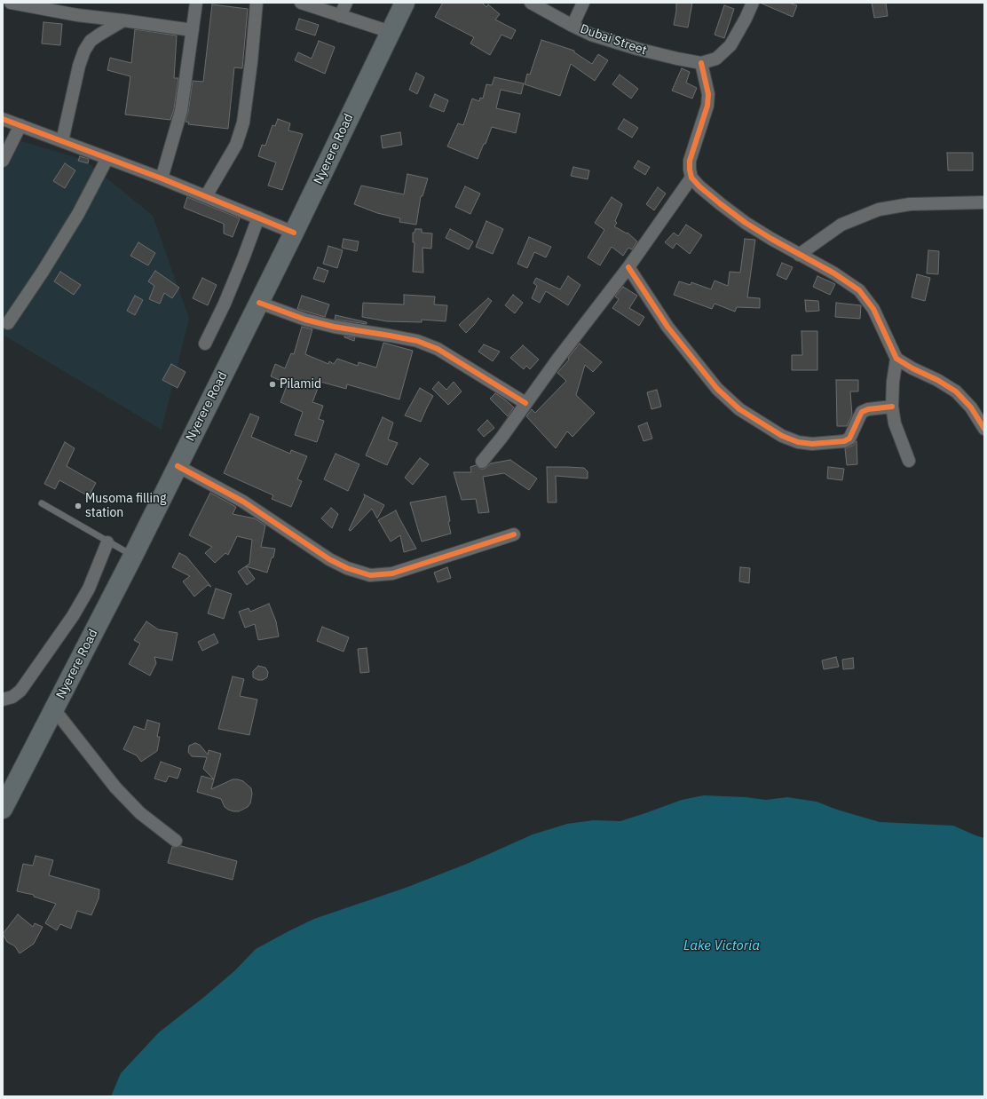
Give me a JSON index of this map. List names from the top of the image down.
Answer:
{
  "streets": {
    "main road": ["Nyerere Road"],
    "street": ["Dubai Street"]
  },
  "water": ["Lake Victoria"],
  "places": ["Pilamid", "Musoma filling station"]
}
